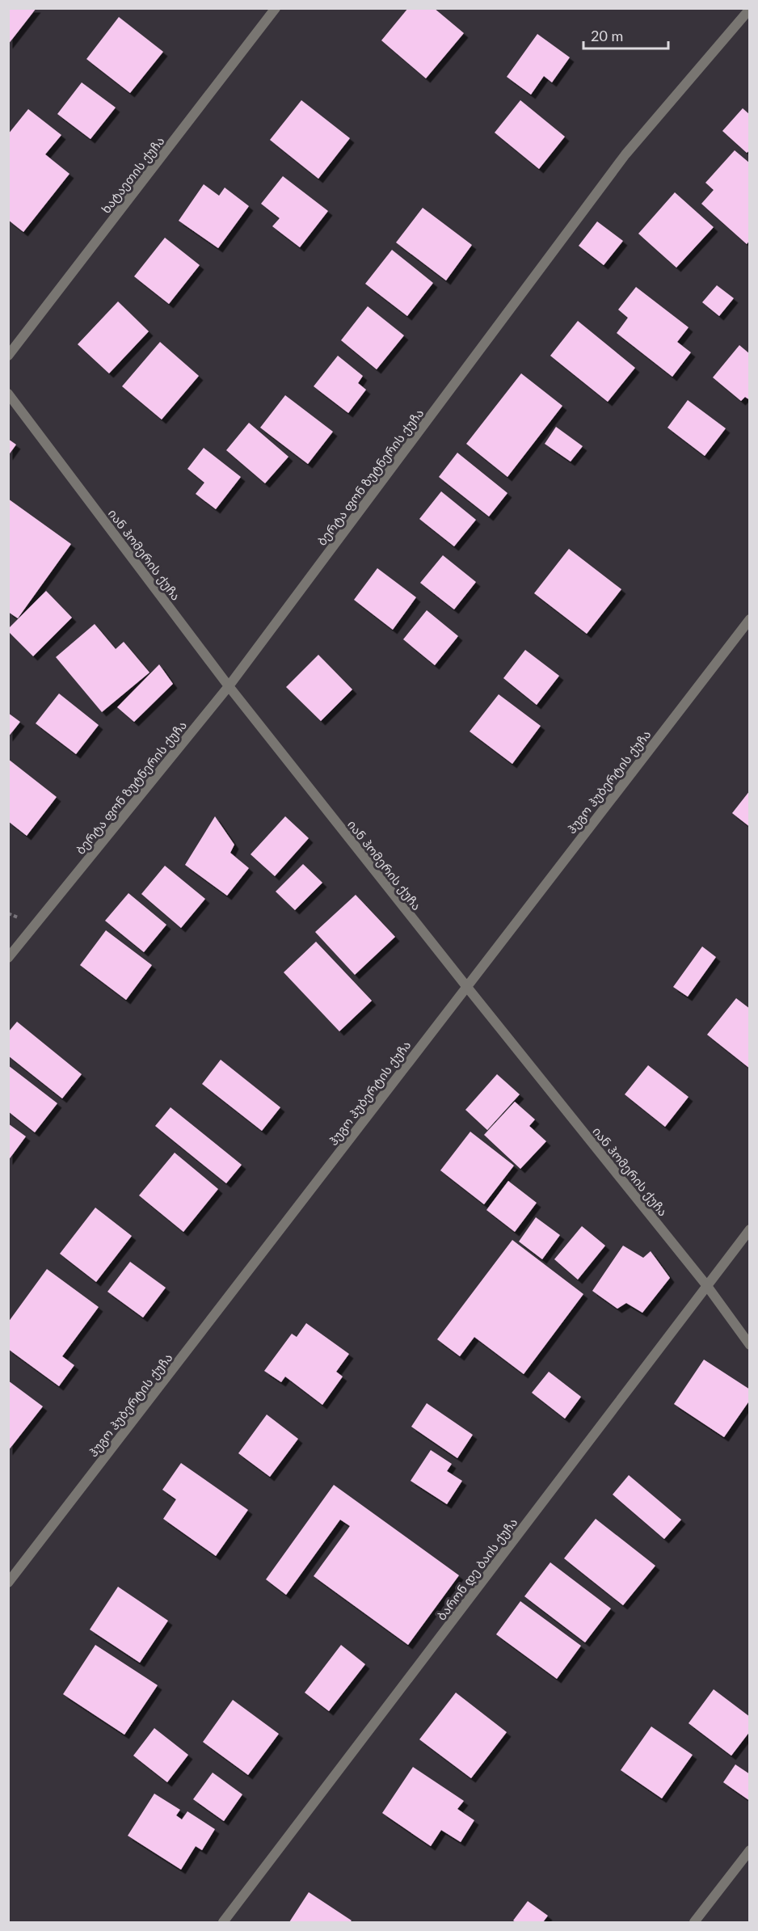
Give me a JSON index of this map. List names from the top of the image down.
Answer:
{
  "streets": {
    "street": [
      "ხატაეთის ქუჩა",
      "ბერტა ფონ ზუტნერის ქუჩა",
      "იან ჰომერის ქუჩა",
      "ჰუგო ჰუბერტის ქუჩა",
      "ბარონ დე ბაის ქუჩა"
    ]
  },
  "crossings": [
    ["ბერტა ფონ ზუტნერის ქუჩა", "იან ჰომერის ქუჩა"],
    ["იან ჰომერის ქუჩა", "ჰუგო ჰუბერტის ქუჩა"],
    ["იან ჰომერის ქუჩა", "ბარონ დე ბაის ქუჩა"]
  ],
  "scale_bar": "20 m"
}
